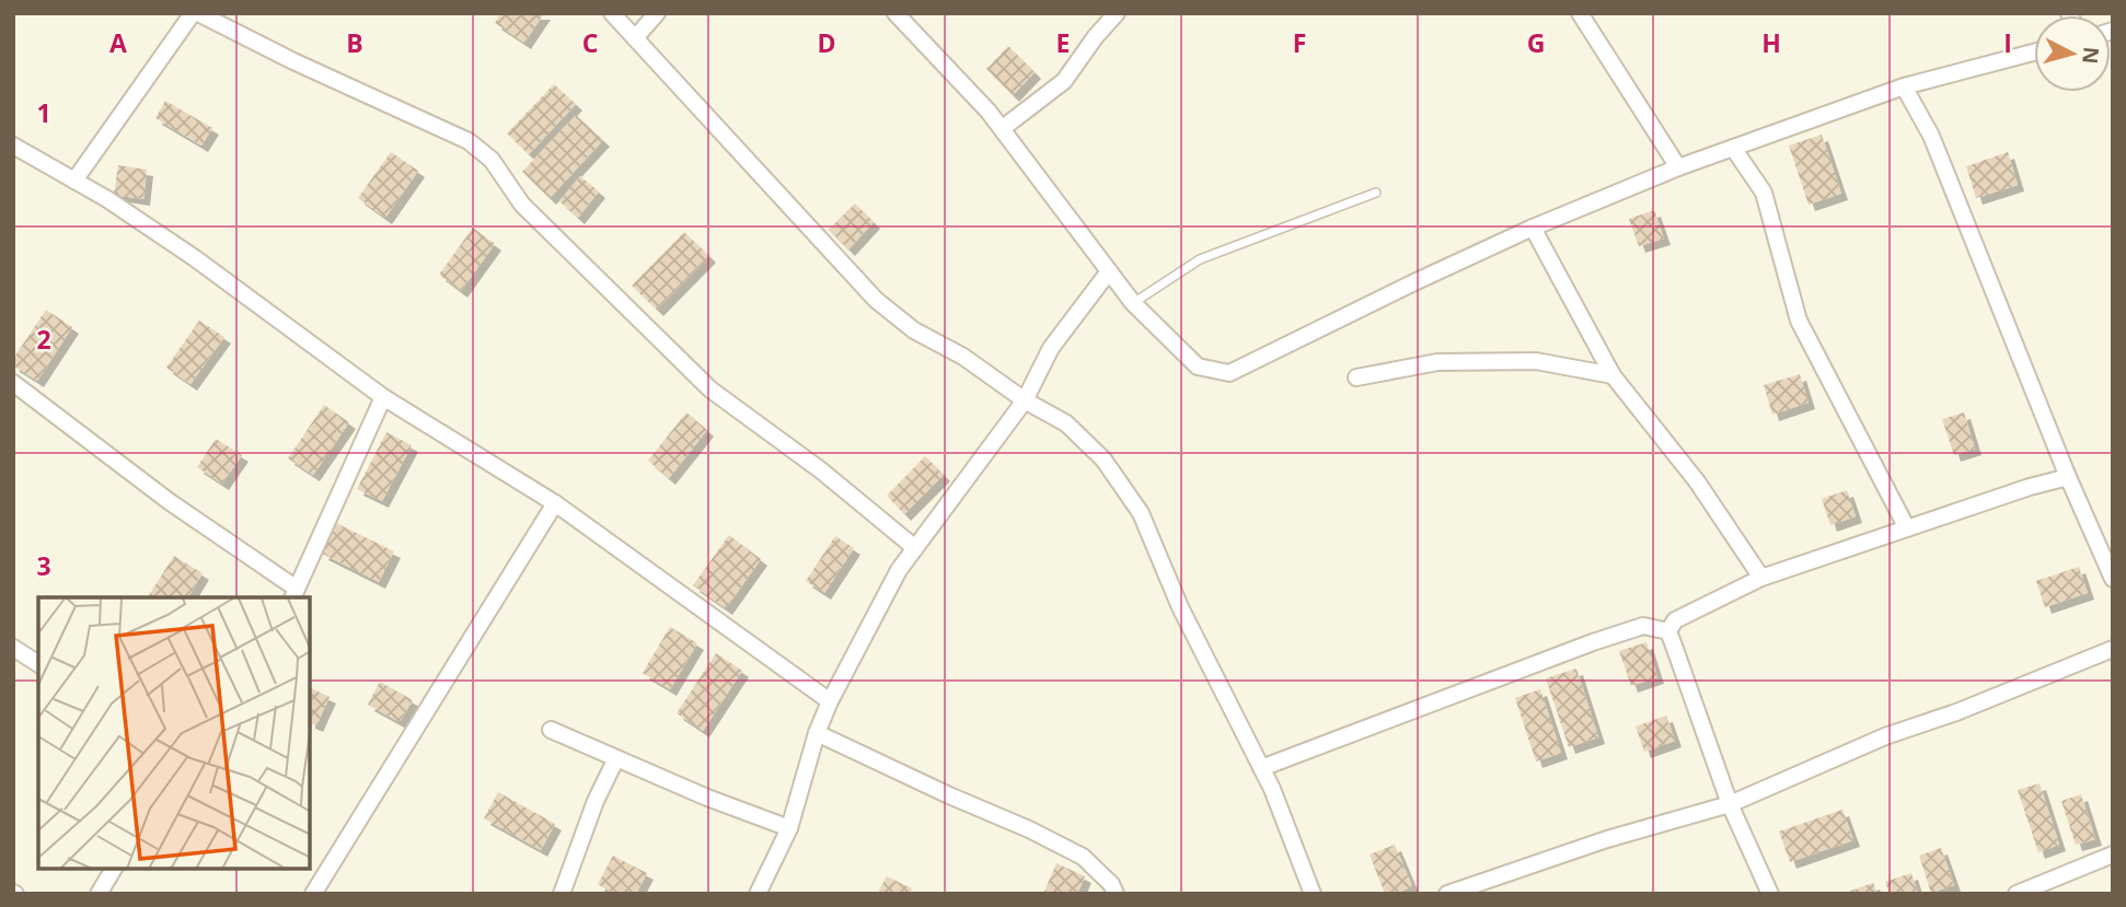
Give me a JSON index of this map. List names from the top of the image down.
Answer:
{
  "north": "right",
  "grid": {
    "columns": [
      "A",
      "B",
      "C",
      "D",
      "E",
      "F",
      "G",
      "H",
      "I"
    ],
    "rows": ["1", "2", "3"]
  }
}
